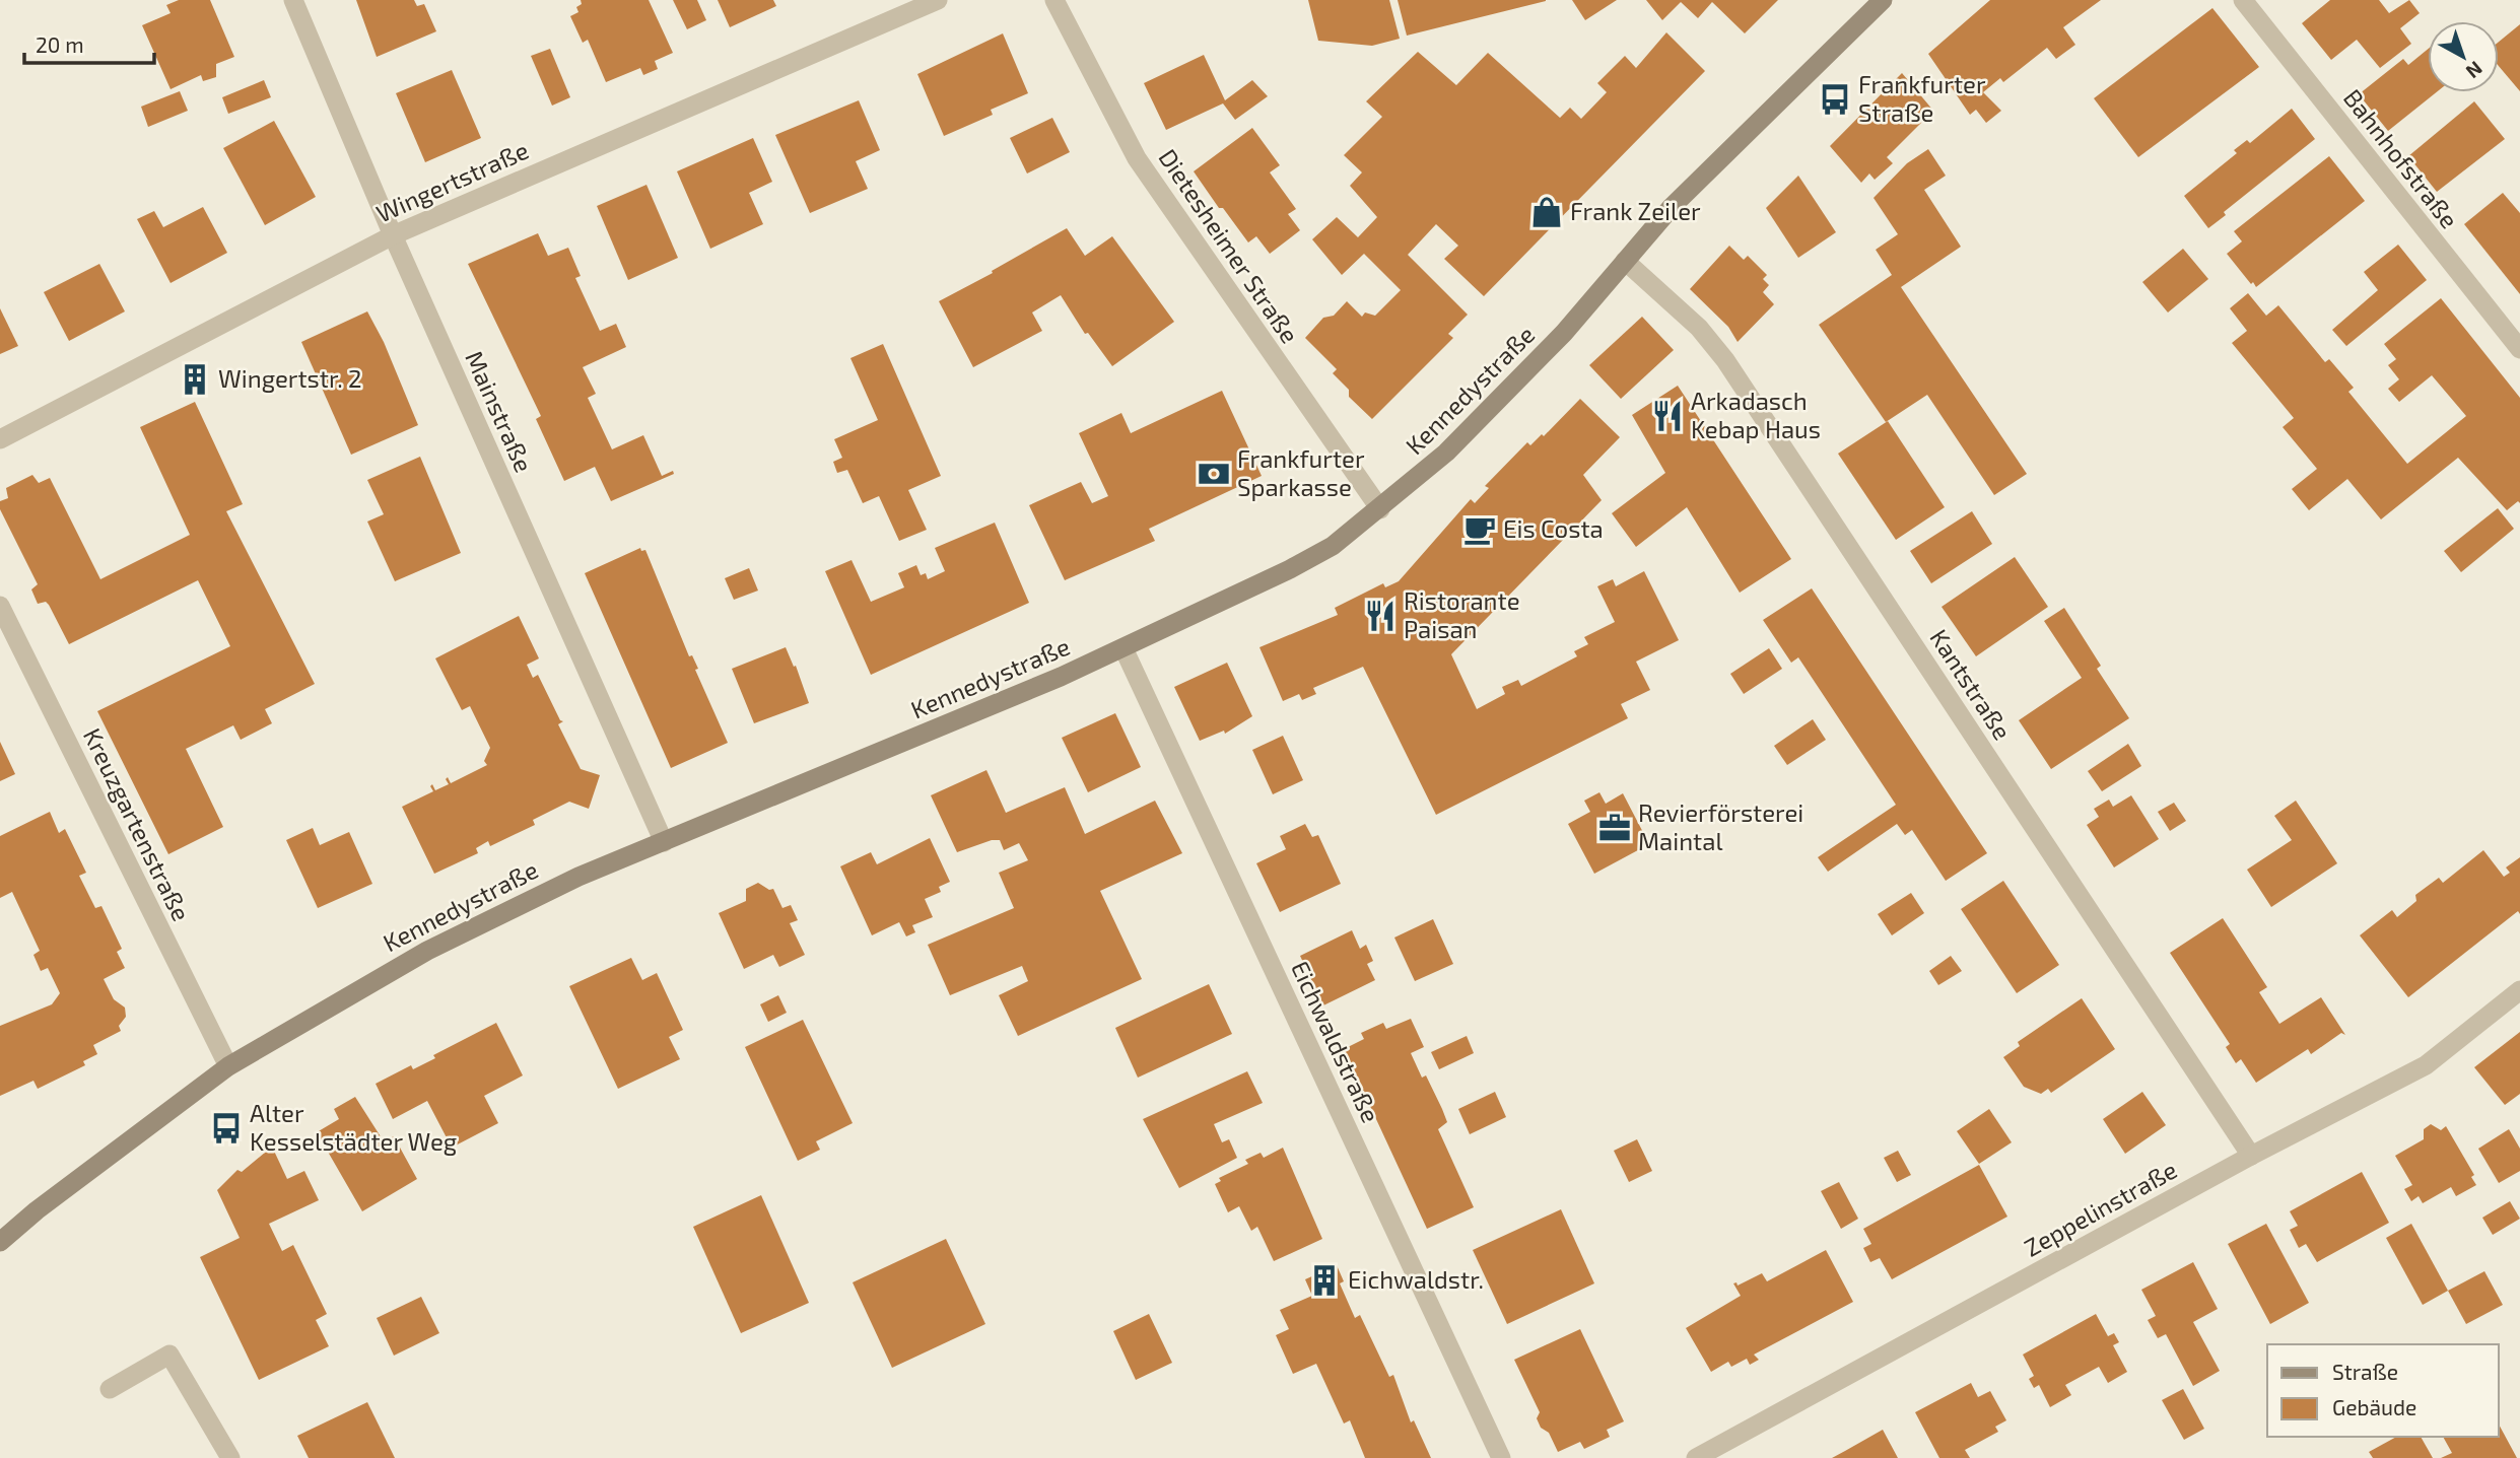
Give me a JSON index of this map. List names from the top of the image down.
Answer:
{
  "streets": {
    "main road": ["Kennedystraße"],
    "street": [
      "Bahnhofstraße",
      "Wingertstraße",
      "Dietesheimer Straße",
      "Mainstraße",
      "Kantstraße",
      "Kreuzgartenstraße",
      "Eichwaldstraße",
      "Zeppelinstraße"
    ]
  },
  "crossings": [
    ["Wingertstraße", "Mainstraße"],
    ["Dietesheimer Straße", "Kennedystraße"],
    ["Kennedystraße", "Mainstraße"],
    ["Kennedystraße", "Kantstraße"],
    ["Kennedystraße", "Kreuzgartenstraße"],
    ["Kennedystraße", "Eichwaldstraße"],
    ["Kantstraße", "Zeppelinstraße"]
  ],
  "places": {
    "bus stop": ["Frankfurter Straße", "Alter Kesselstädter Weg"],
    "shop": ["Frank Zeiler"],
    "building": ["Wingertstr. 2", "Eichwaldstr."],
    "restaurant": ["Arkadasch Kebap Haus", "Ristorante Paisan"],
    "bank": ["Frankfurter Sparkasse"],
    "cafe": ["Eis Costa"],
    "office": ["Revierförsterei Maintal"]
  },
  "legend": ["Straße", "Gebäude"],
  "scale_bar": "20 m",
  "north": "bottom right"
}
